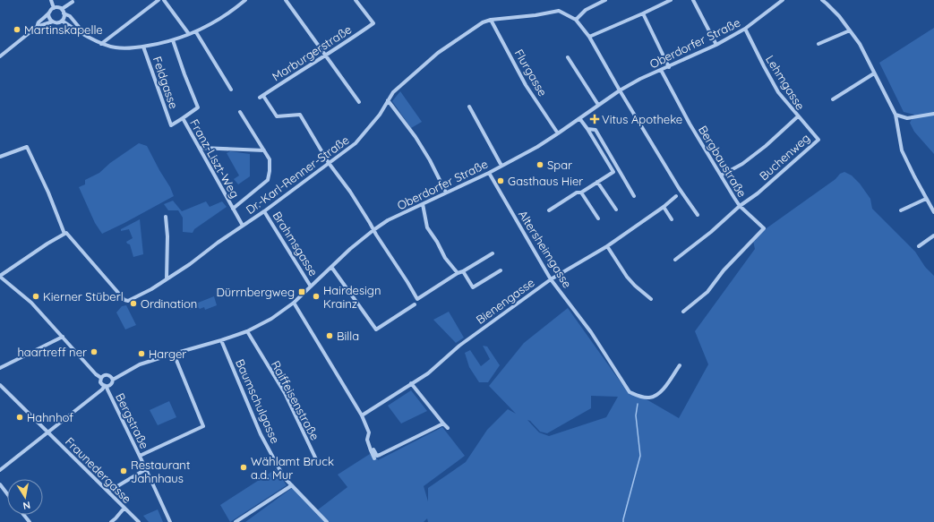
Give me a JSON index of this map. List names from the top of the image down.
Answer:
{
  "streets": {
    "street": [
      "Oberdorfer Straße",
      "Marburgerstraße",
      "Flurgasse",
      "Feldgasse",
      "Lehmgasse",
      "Buchenweg",
      "Franz-Liszt-Weg",
      "Bergbaustraße",
      "Dr.-Karl-Renner-Straße",
      "Brahmsgasse",
      "Altersheimgasse",
      "Bienengasse",
      "Raiffeisenstraße",
      "Baumschulgasse",
      "Bergstraße",
      "Fraunedergasse"
    ]
  },
  "crossings": [
    ["Oberdorfer Straße", "Flurgasse"],
    ["Oberdorfer Straße", "Lehmgasse"],
    ["Oberdorfer Straße", "Bergbaustraße"],
    ["Oberdorfer Straße", "Brahmsgasse"],
    ["Oberdorfer Straße", "Altersheimgasse"],
    ["Oberdorfer Straße", "Raiffeisenstraße"],
    ["Oberdorfer Straße", "Baumschulgasse"],
    ["Oberdorfer Straße", "Bergstraße"],
    ["Marburgerstraße", "Dr.-Karl-Renner-Straße"],
    ["Flurgasse", "Dr.-Karl-Renner-Straße"],
    ["Feldgasse", "Franz-Liszt-Weg"],
    ["Lehmgasse", "Buchenweg"],
    ["Lehmgasse", "Bergbaustraße"],
    ["Buchenweg", "Bergbaustraße"],
    ["Franz-Liszt-Weg", "Dr.-Karl-Renner-Straße"],
    ["Dr.-Karl-Renner-Straße", "Brahmsgasse"],
    ["Altersheimgasse", "Bienengasse"]
  ],
  "places": {
    "other": [
      "Martinskapelle",
      "Spar",
      "Gasthaus Hier",
      "Kierner Stüberl",
      "Hairdesign Krainz",
      "Ordination",
      "Billa",
      "haartreff ner",
      "Harger",
      "Hahnhof",
      "Wählamt Bruck a.d. Mur",
      "Restaurant Jahnhaus"
    ],
    "health": ["Vitus Apotheke"],
    "transit": ["Dürrnbergweg"]
  },
  "north": "bottom"
}
